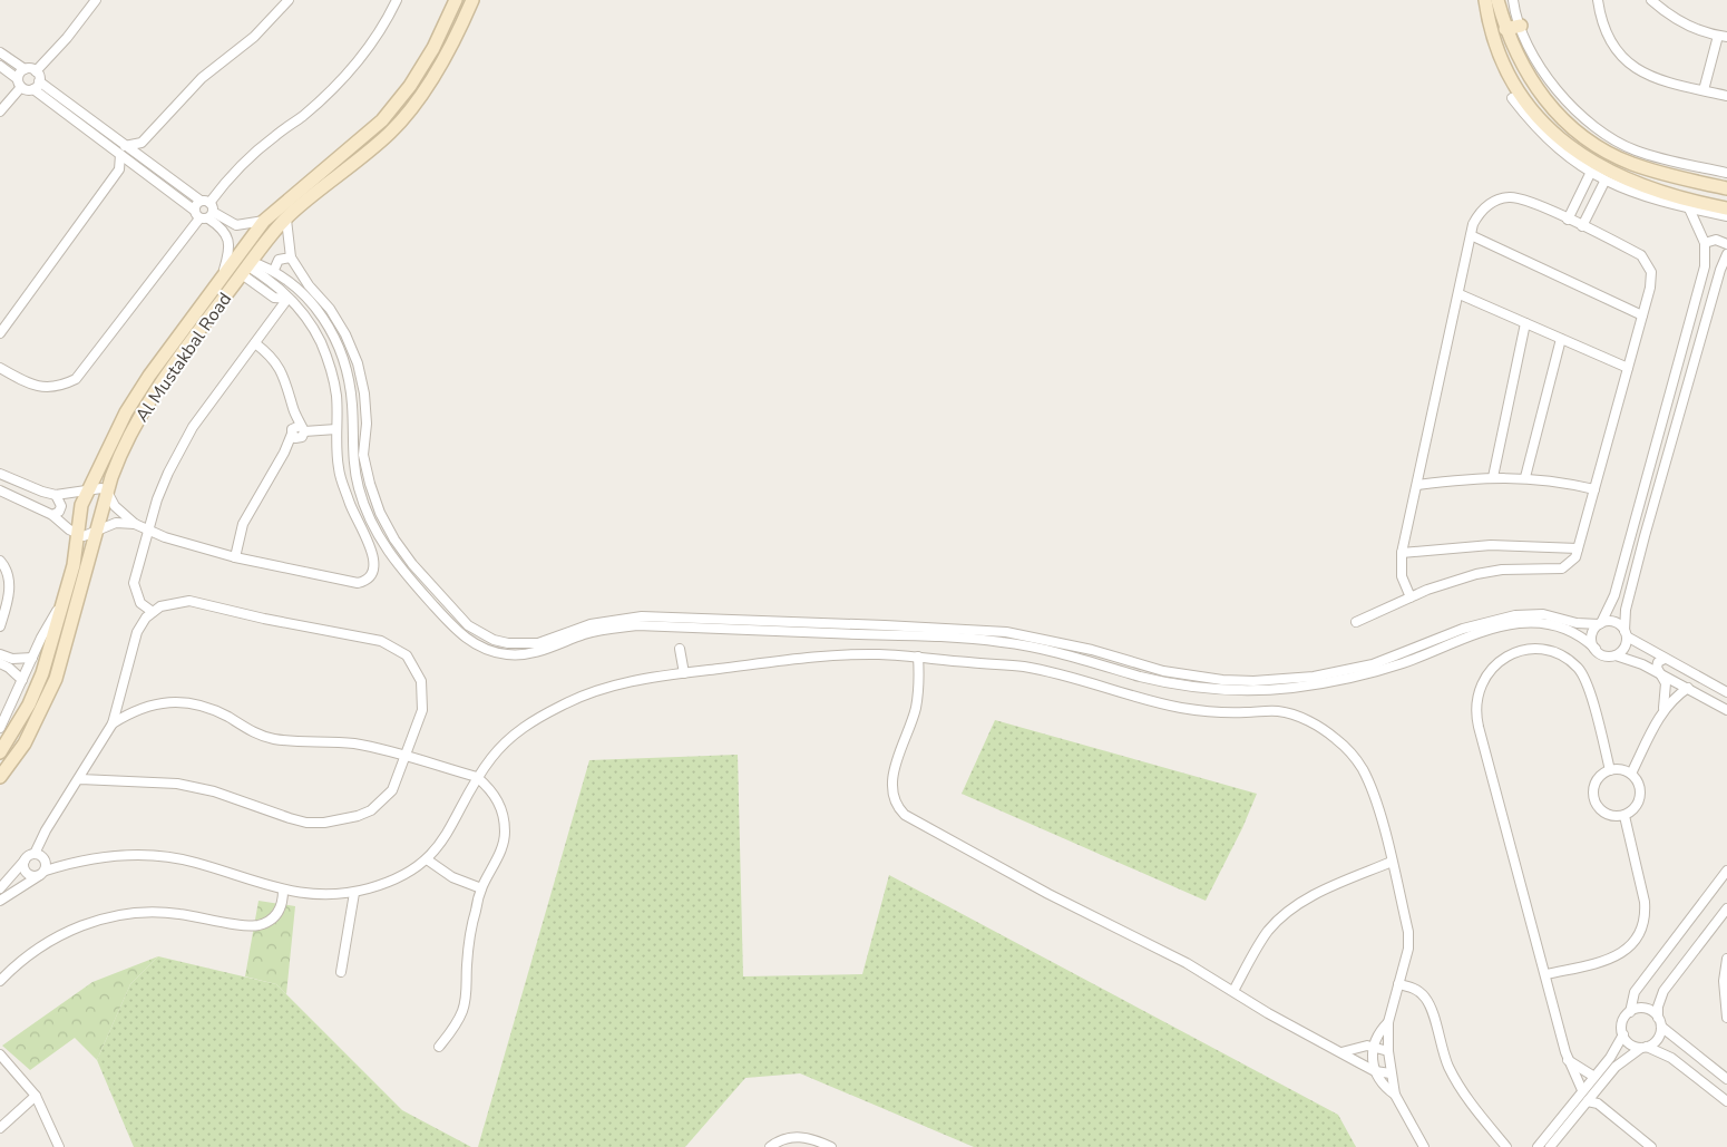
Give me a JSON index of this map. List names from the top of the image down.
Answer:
{
  "streets": {
    "main road": ["Al Mustakbal Road"]
  }
}
